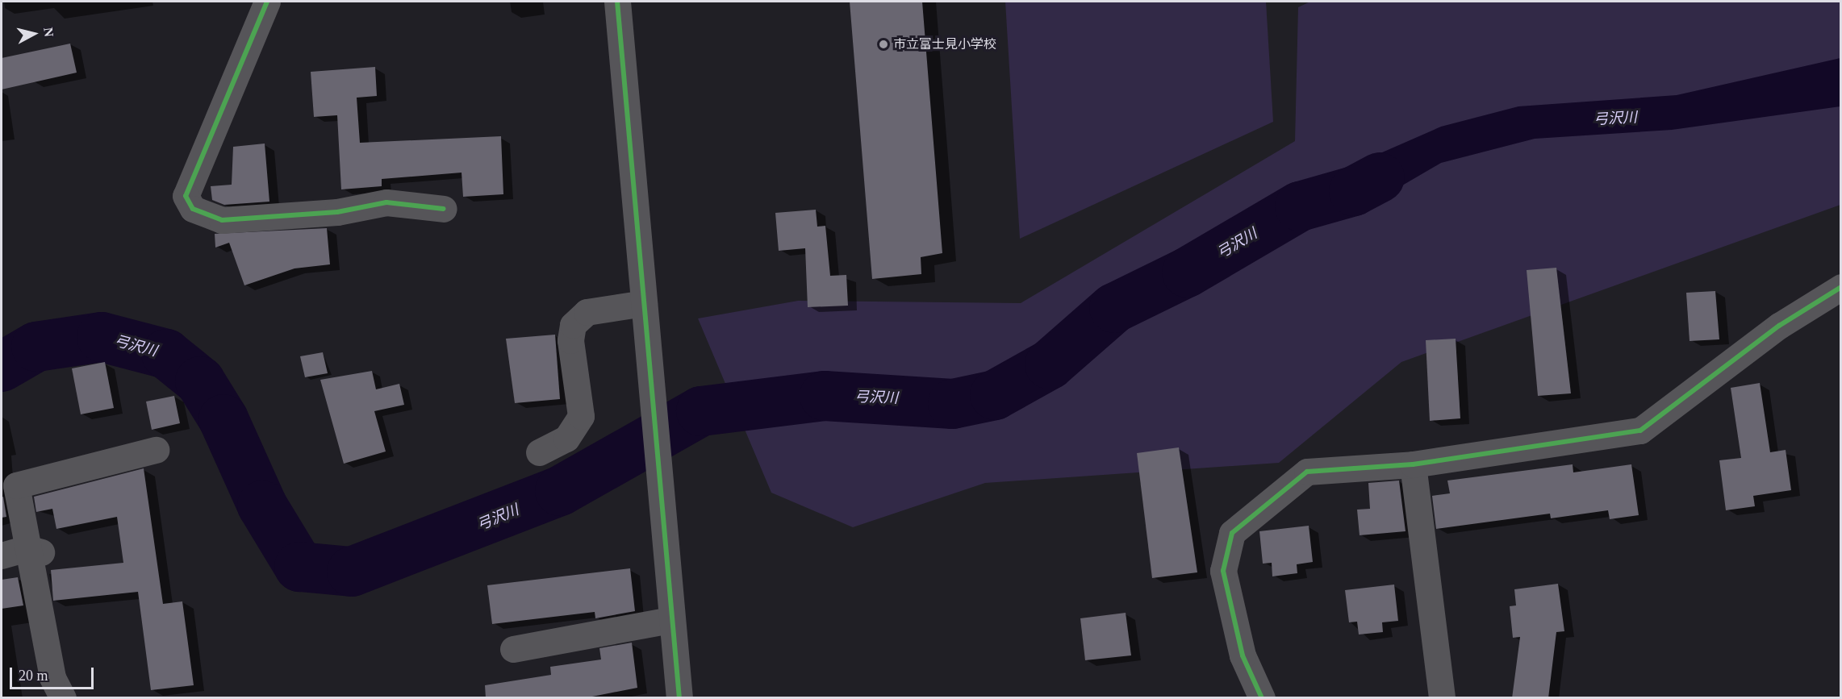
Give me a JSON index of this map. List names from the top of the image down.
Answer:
{
  "water": ["弓沢川"],
  "places": ["市立富士見小学校"],
  "scale_bar": "20 m",
  "north": "right"
}
